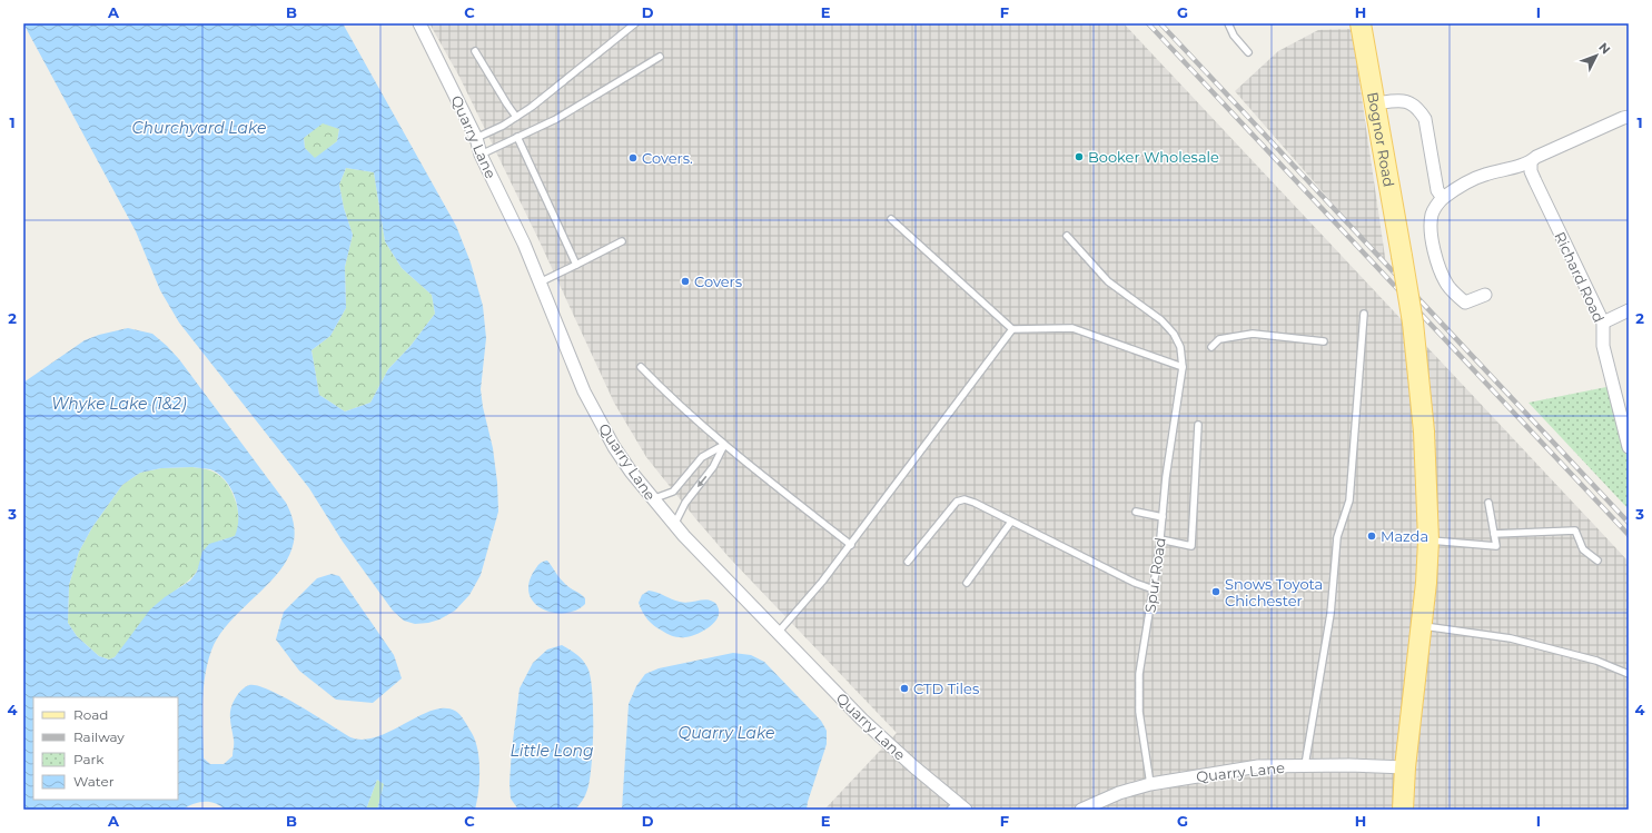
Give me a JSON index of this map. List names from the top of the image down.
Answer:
{
  "streets": {
    "main road": ["Bognor Road"],
    "street": ["Quarry Lane", "Richard Road"],
    "lane": ["Spur Road"]
  },
  "crossings": [
    ["Quarry Lane", "Bognor Road"],
    ["Quarry Lane", "Spur Road"]
  ],
  "water": [
    "Churchyard Lake",
    "Whyke Lake (1&2)",
    "Quarry Lake",
    "Little Long"
  ],
  "places": [
    "Booker Wholesale",
    "Covers.",
    "Covers",
    "Mazda",
    "Snows Toyota Chichester",
    "CTD Tiles"
  ],
  "legend": [
    "Road",
    "Railway",
    "Park",
    "Water"
  ],
  "north": "top right",
  "grid": {
    "columns": [
      "A",
      "B",
      "C",
      "D",
      "E",
      "F",
      "G",
      "H",
      "I"
    ],
    "rows": [
      "1",
      "2",
      "3",
      "4"
    ]
  }
}
